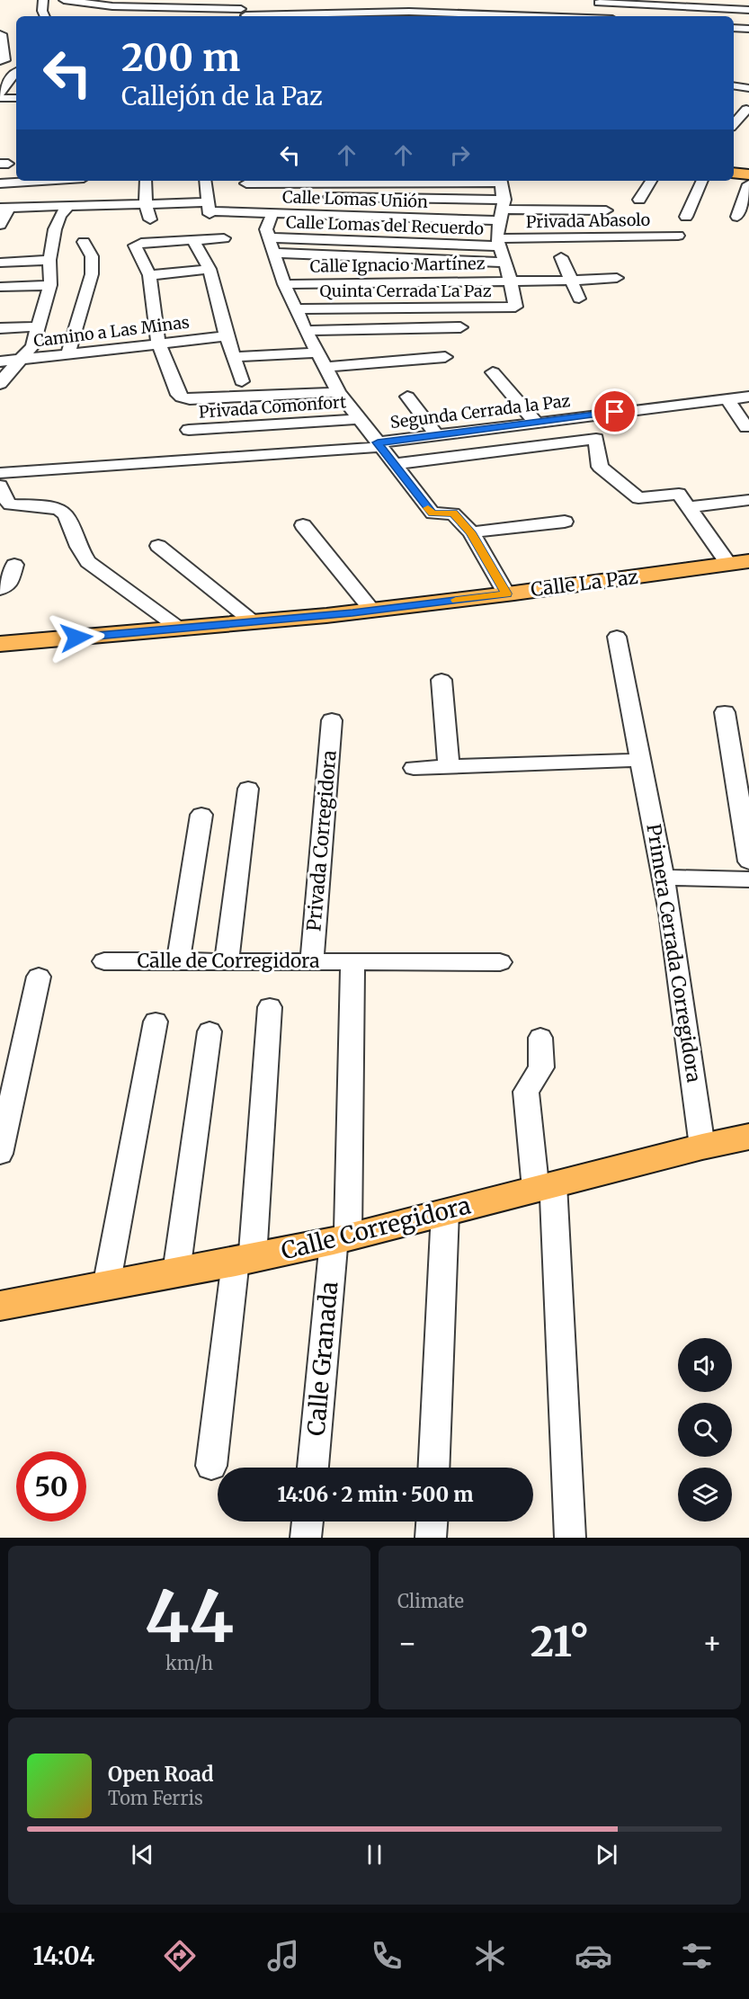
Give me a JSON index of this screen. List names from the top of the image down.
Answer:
{
  "streets": {
    "main road": ["Calle La Paz", "Calle Corregidora"],
    "street": [
      "Calle Lomas Unión",
      "Privada Abasolo",
      "Calle Lomas del Recuerdo",
      "Calle Ignacio Martínez",
      "Quinta Cerrada La Paz",
      "Camino a Las Minas",
      "Privada Comonfort",
      "Segunda Cerrada la Paz",
      "Privada Corregidora",
      "Primera Cerrada Corregidora",
      "Calle de Corregidora",
      "Calle Granada"
    ]
  },
  "crossings": [
    ["Privada Abasolo", "Calle Lomas del Recuerdo"],
    ["Calle Ignacio Martínez", "Quinta Cerrada La Paz"],
    ["Privada Corregidora", "Calle de Corregidora"],
    ["Primera Cerrada Corregidora", "Calle Corregidora"],
    ["Calle de Corregidora", "Calle Granada"],
    ["Calle Corregidora", "Calle Granada"]
  ],
  "page": {
    "turn": ["200 m", "Callejón de la Paz"],
    "limit": "50",
    "trip": "14:06 · 2 min · 500 m",
    "tile": [
      ["44", "km/h"],
      "Climate"
    ],
    "heat": ["−", "21°", "+"],
    "song": ["Open Road", "Tom Ferris"],
    "tabs": "14:04"
  }
}
